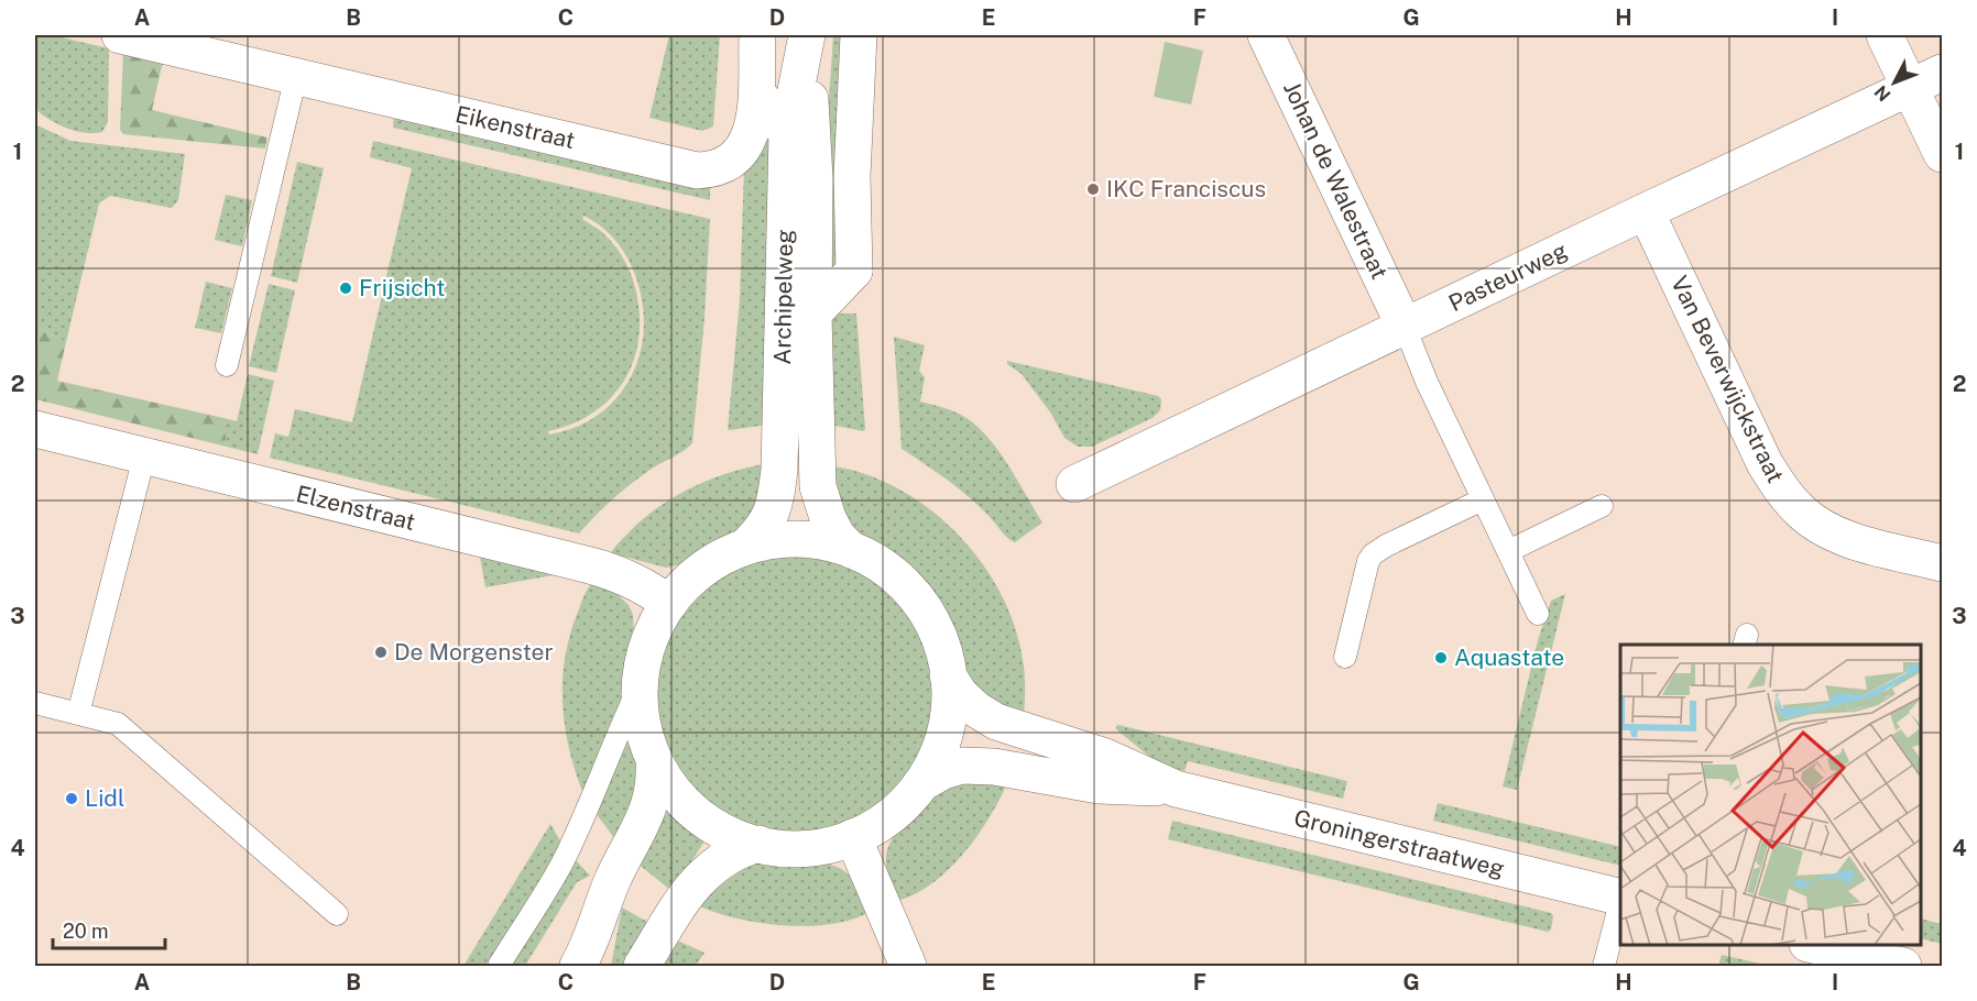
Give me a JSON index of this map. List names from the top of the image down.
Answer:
{
  "streets": {
    "street": [
      "Eikenstraat",
      "Johan de Walestraat",
      "Pasteurweg",
      "Archipelweg",
      "Van Beverwijckstraat",
      "Elzenstraat",
      "Groningerstraatweg"
    ]
  },
  "crossings": [
    ["Johan de Walestraat", "Pasteurweg"],
    ["Pasteurweg", "Van Beverwijckstraat"]
  ],
  "places": [
    "IKC Franciscus",
    "Frijsicht",
    "De Morgenster",
    "Aquastate",
    "Lidl"
  ],
  "scale_bar": "20 m",
  "north": "bottom left",
  "grid": {
    "columns": [
      "A",
      "B",
      "C",
      "D",
      "E",
      "F",
      "G",
      "H",
      "I"
    ],
    "rows": [
      "1",
      "2",
      "3",
      "4"
    ]
  }
}
